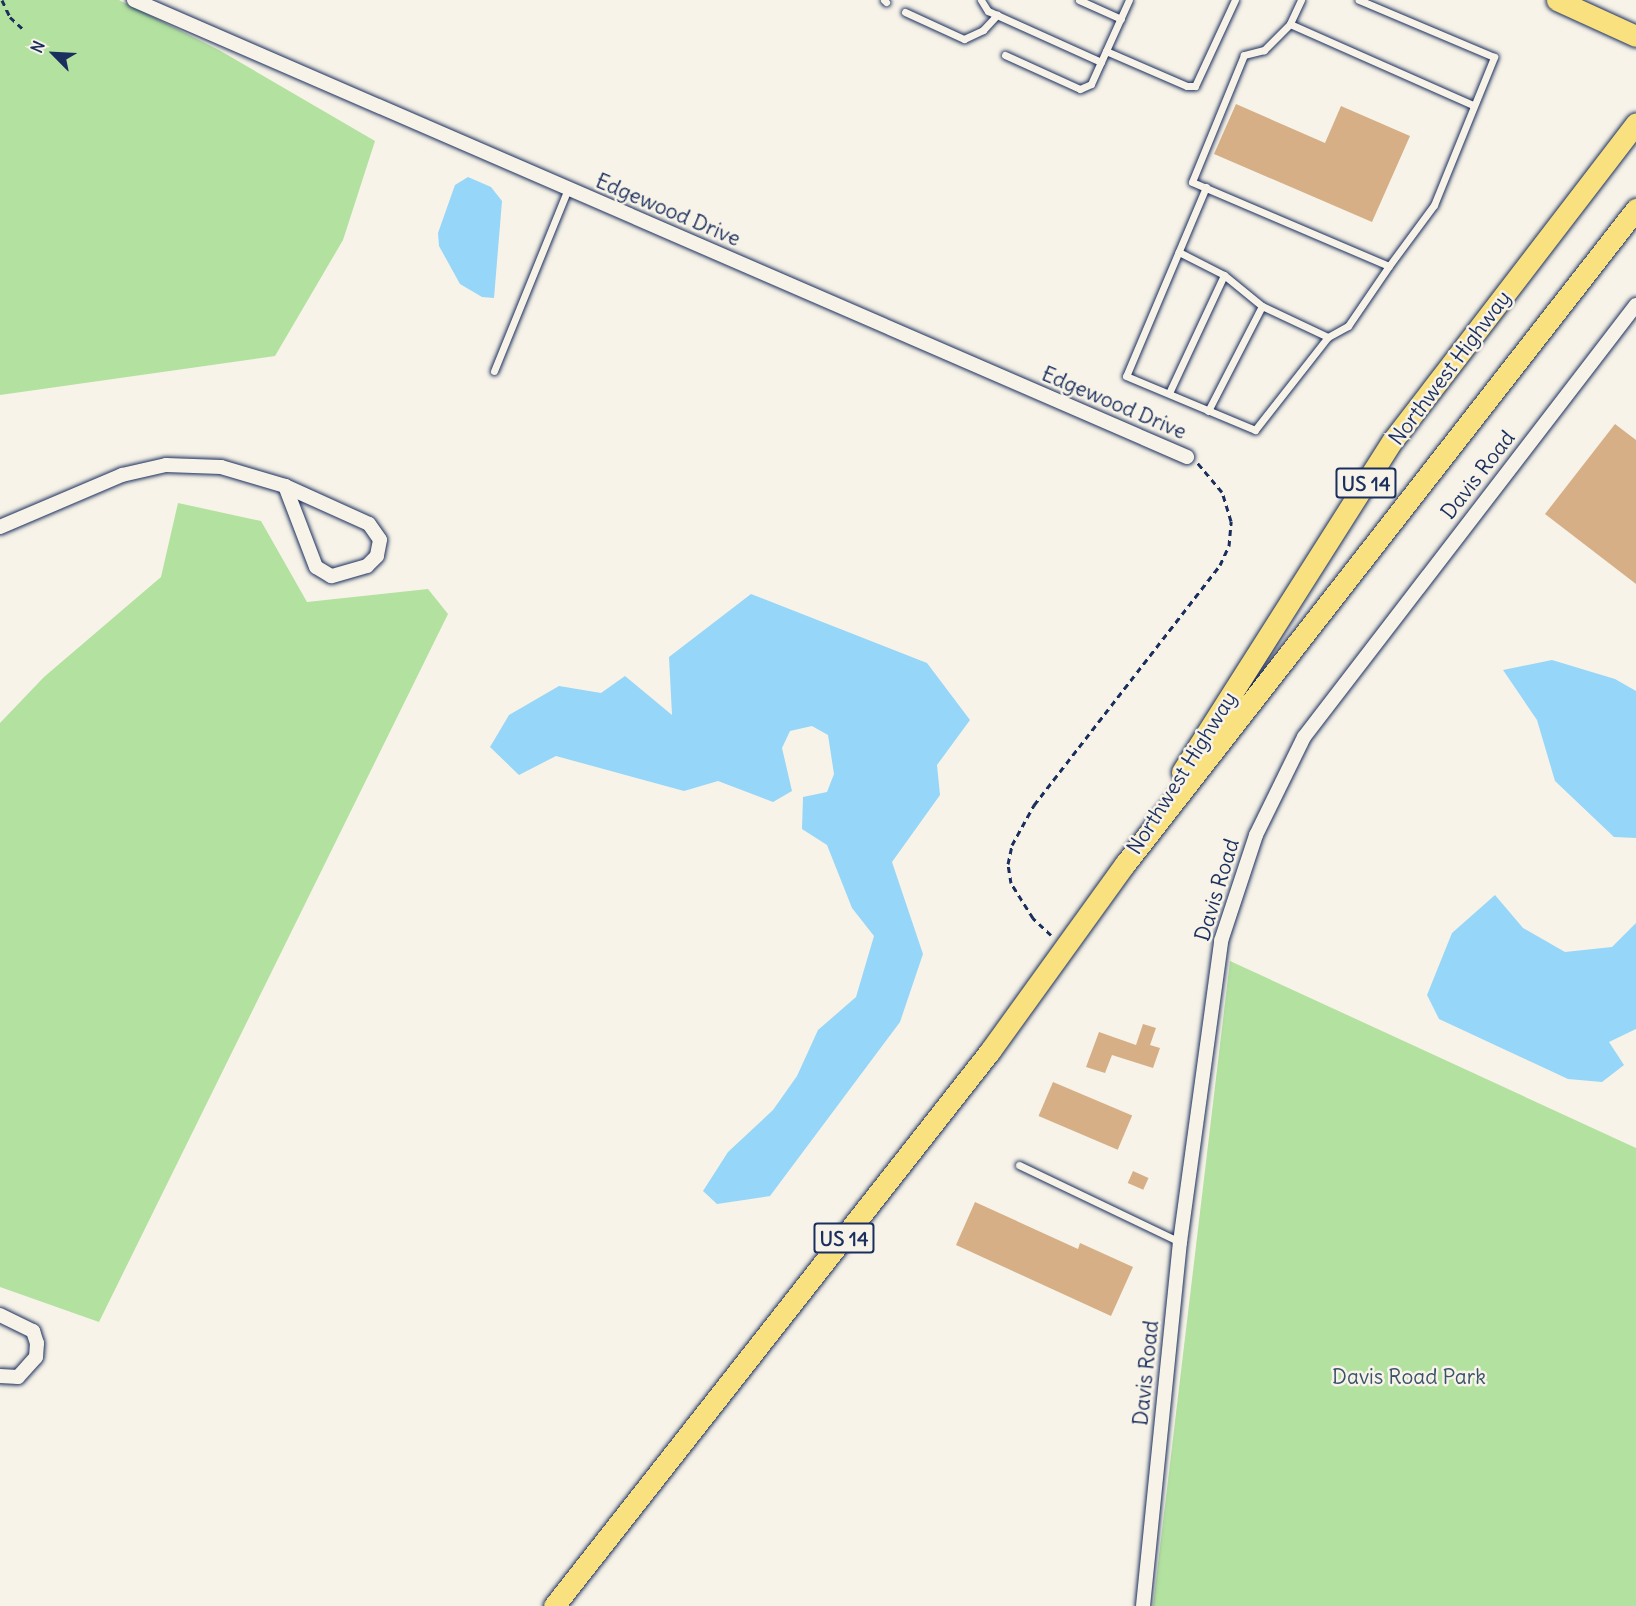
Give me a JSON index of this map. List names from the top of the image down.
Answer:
{
  "streets": {
    "main road": ["Northwest Highway", "US 14"],
    "street": ["Edgewood Drive", "Davis Road"]
  },
  "crossings": [
    ["Northwest Highway", "US 14"]
  ],
  "parks": ["Davis Road Park"],
  "north": "top left"
}
